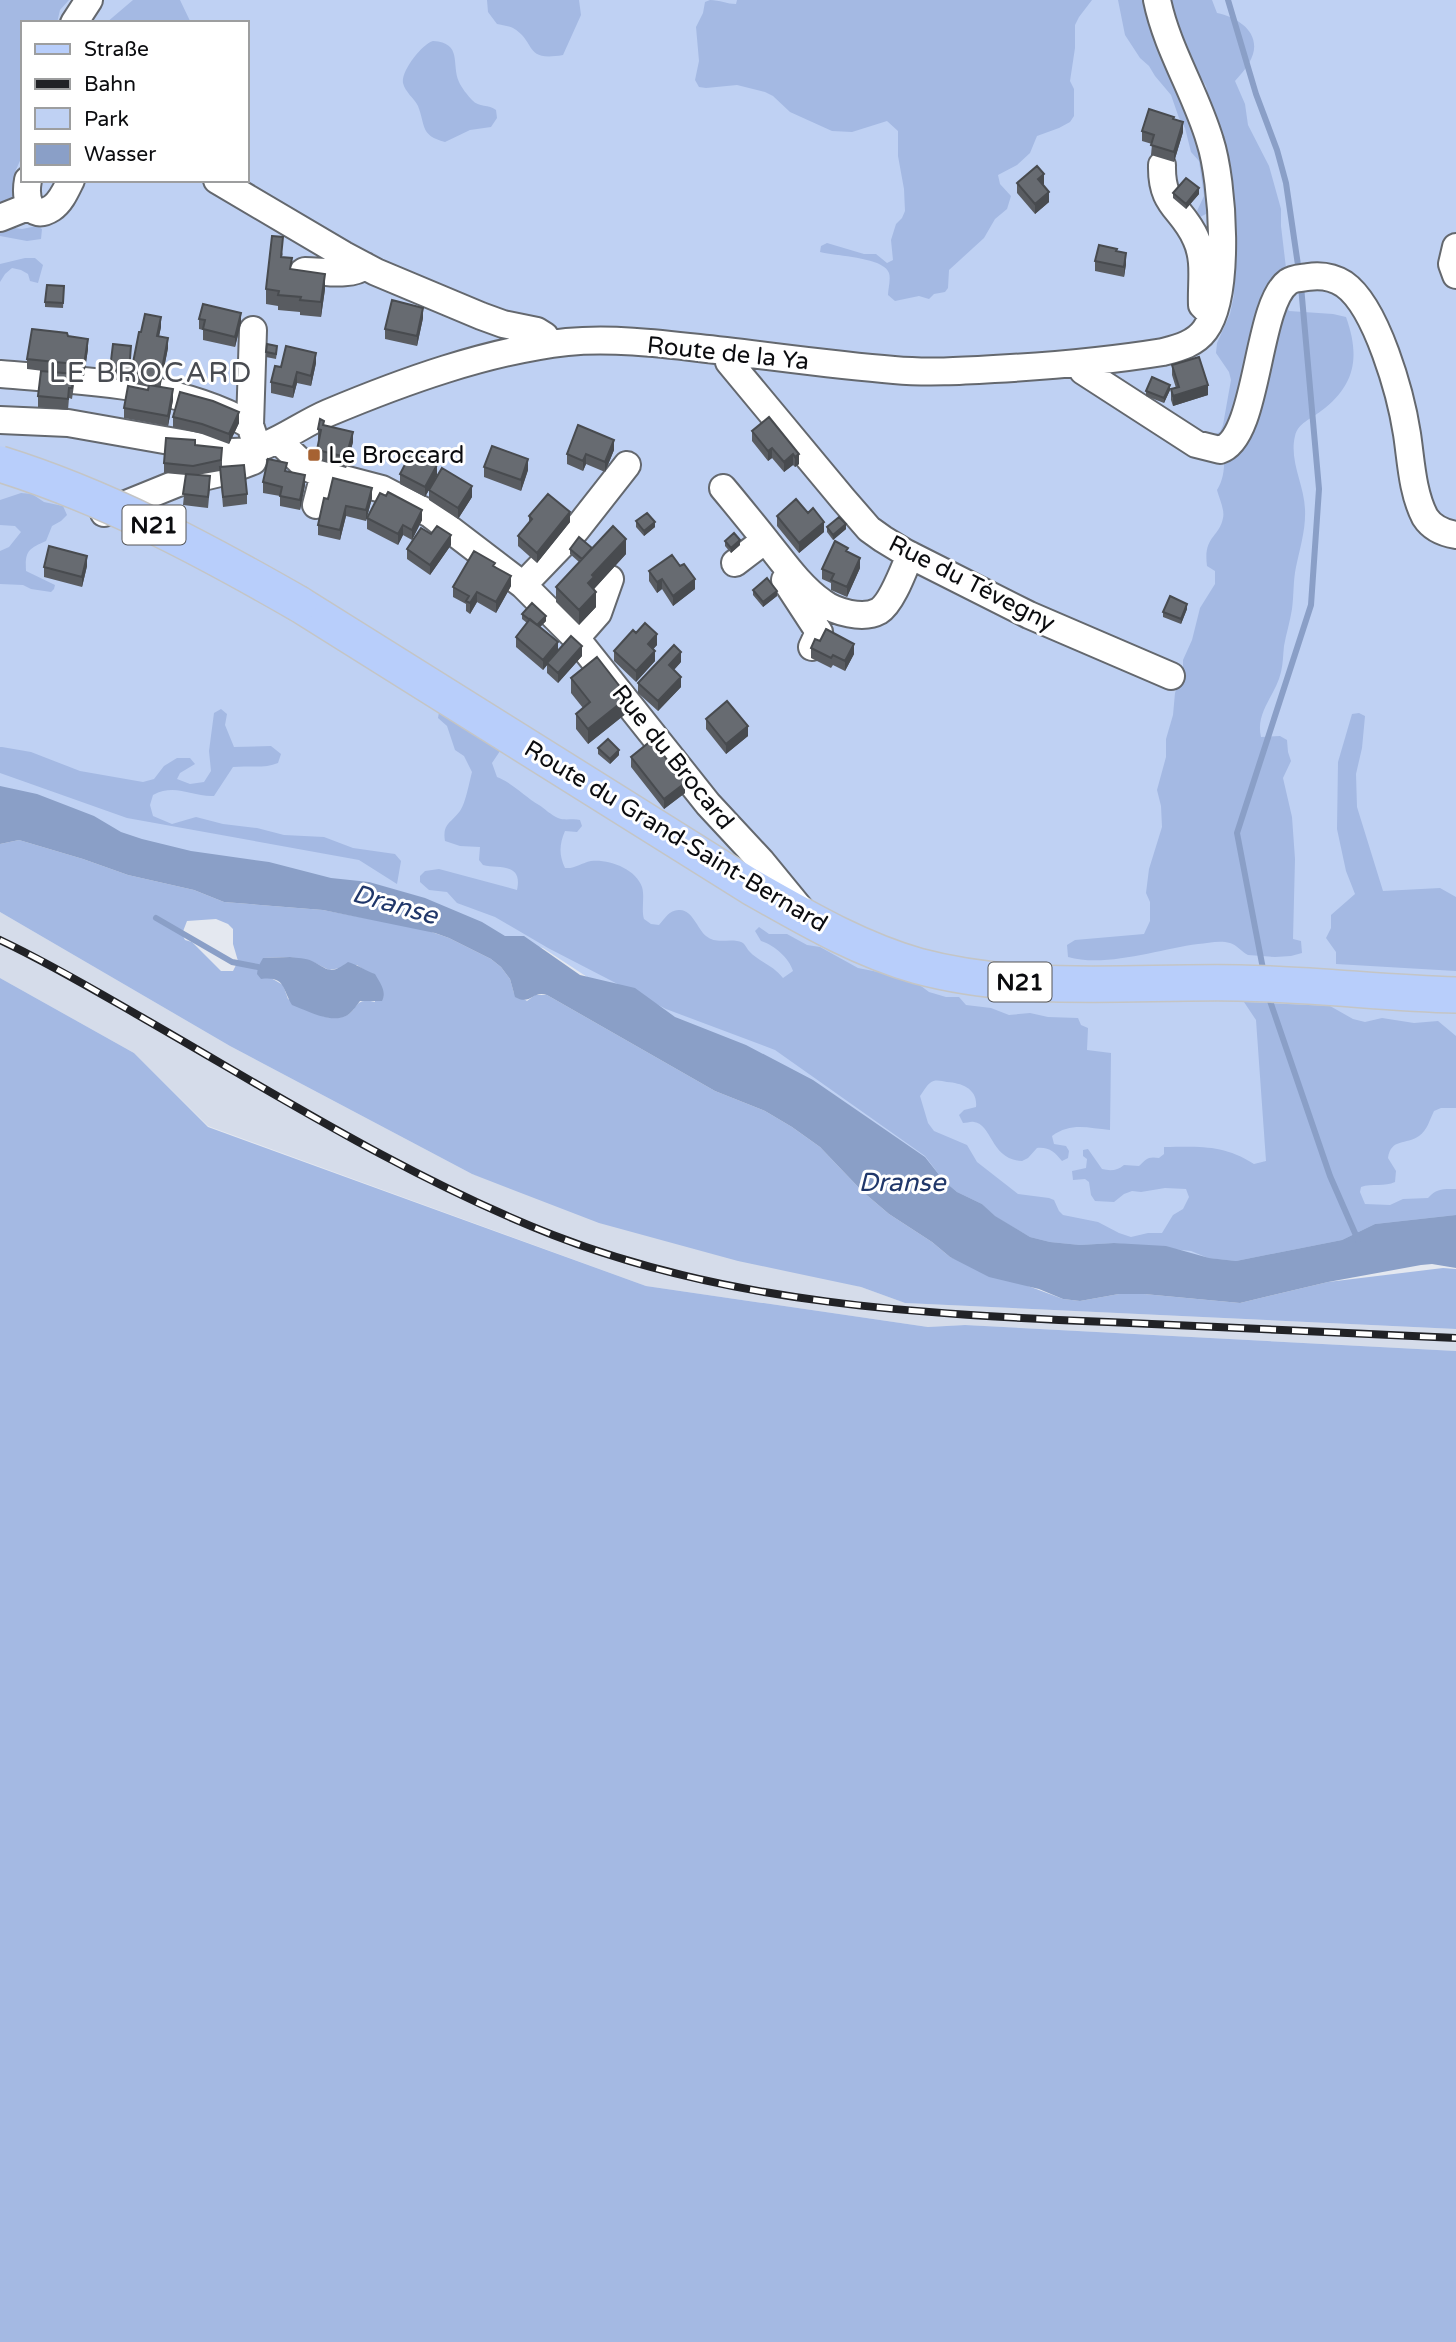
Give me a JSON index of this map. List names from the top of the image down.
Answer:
{
  "streets": {
    "main road": ["N21", "Route du Grand-Saint-Bernard"],
    "street": ["Route de la Ya", "Rue du Tévegny", "Rue du Brocard"]
  },
  "crossings": [
    ["Route de la Ya", "Rue du Tévegny"],
    ["Route de la Ya", "Rue du Brocard"],
    ["Rue du Brocard", "Route du Grand-Saint-Bernard"]
  ],
  "districts": ["LE BROCARD"],
  "water": ["Dranse"],
  "places": {
    "transit": ["Le Broccard"]
  },
  "legend": [
    "Straße",
    "Bahn",
    "Park",
    "Wasser"
  ]
}
